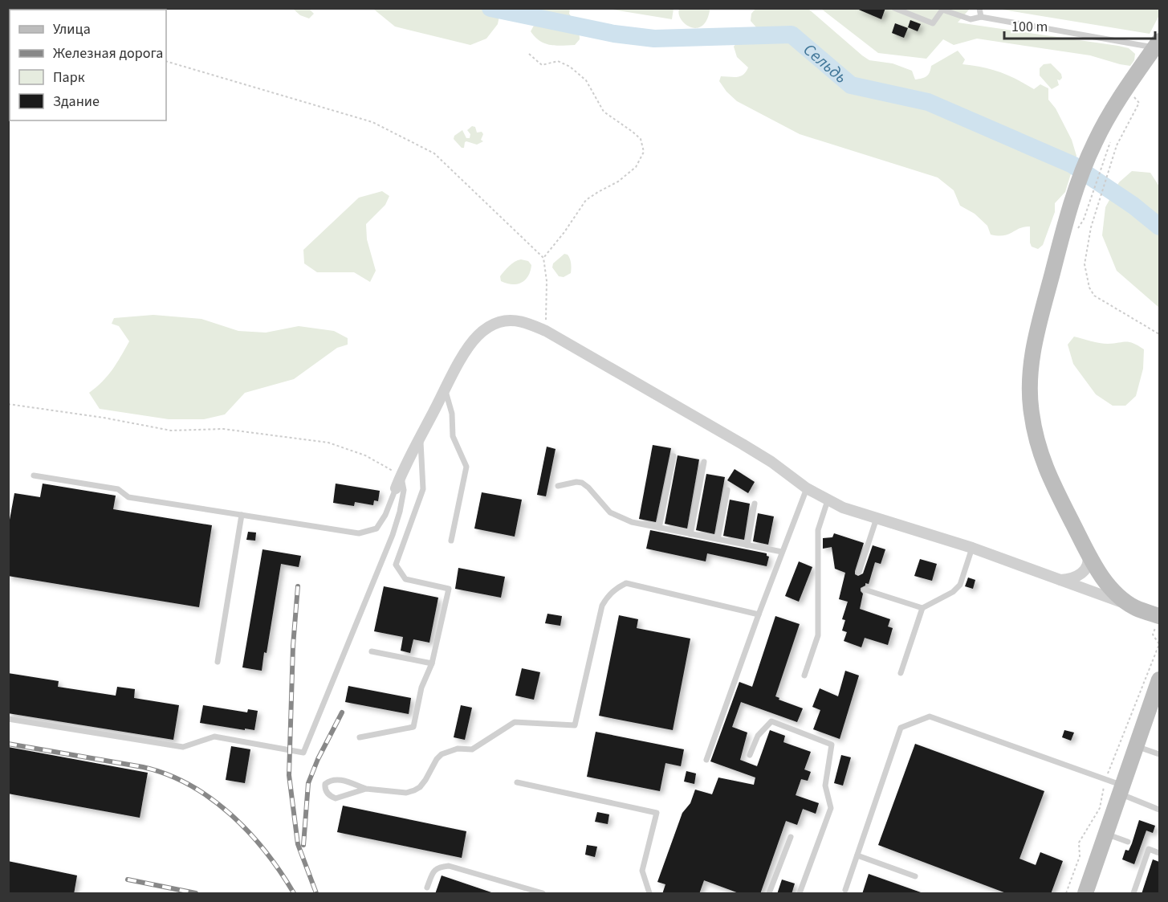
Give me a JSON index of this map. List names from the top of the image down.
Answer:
{
  "water": ["Сельдь"],
  "legend": [
    "Улица",
    "Железная дорога",
    "Парк",
    "Здание"
  ],
  "scale_bar": "100 m"
}
